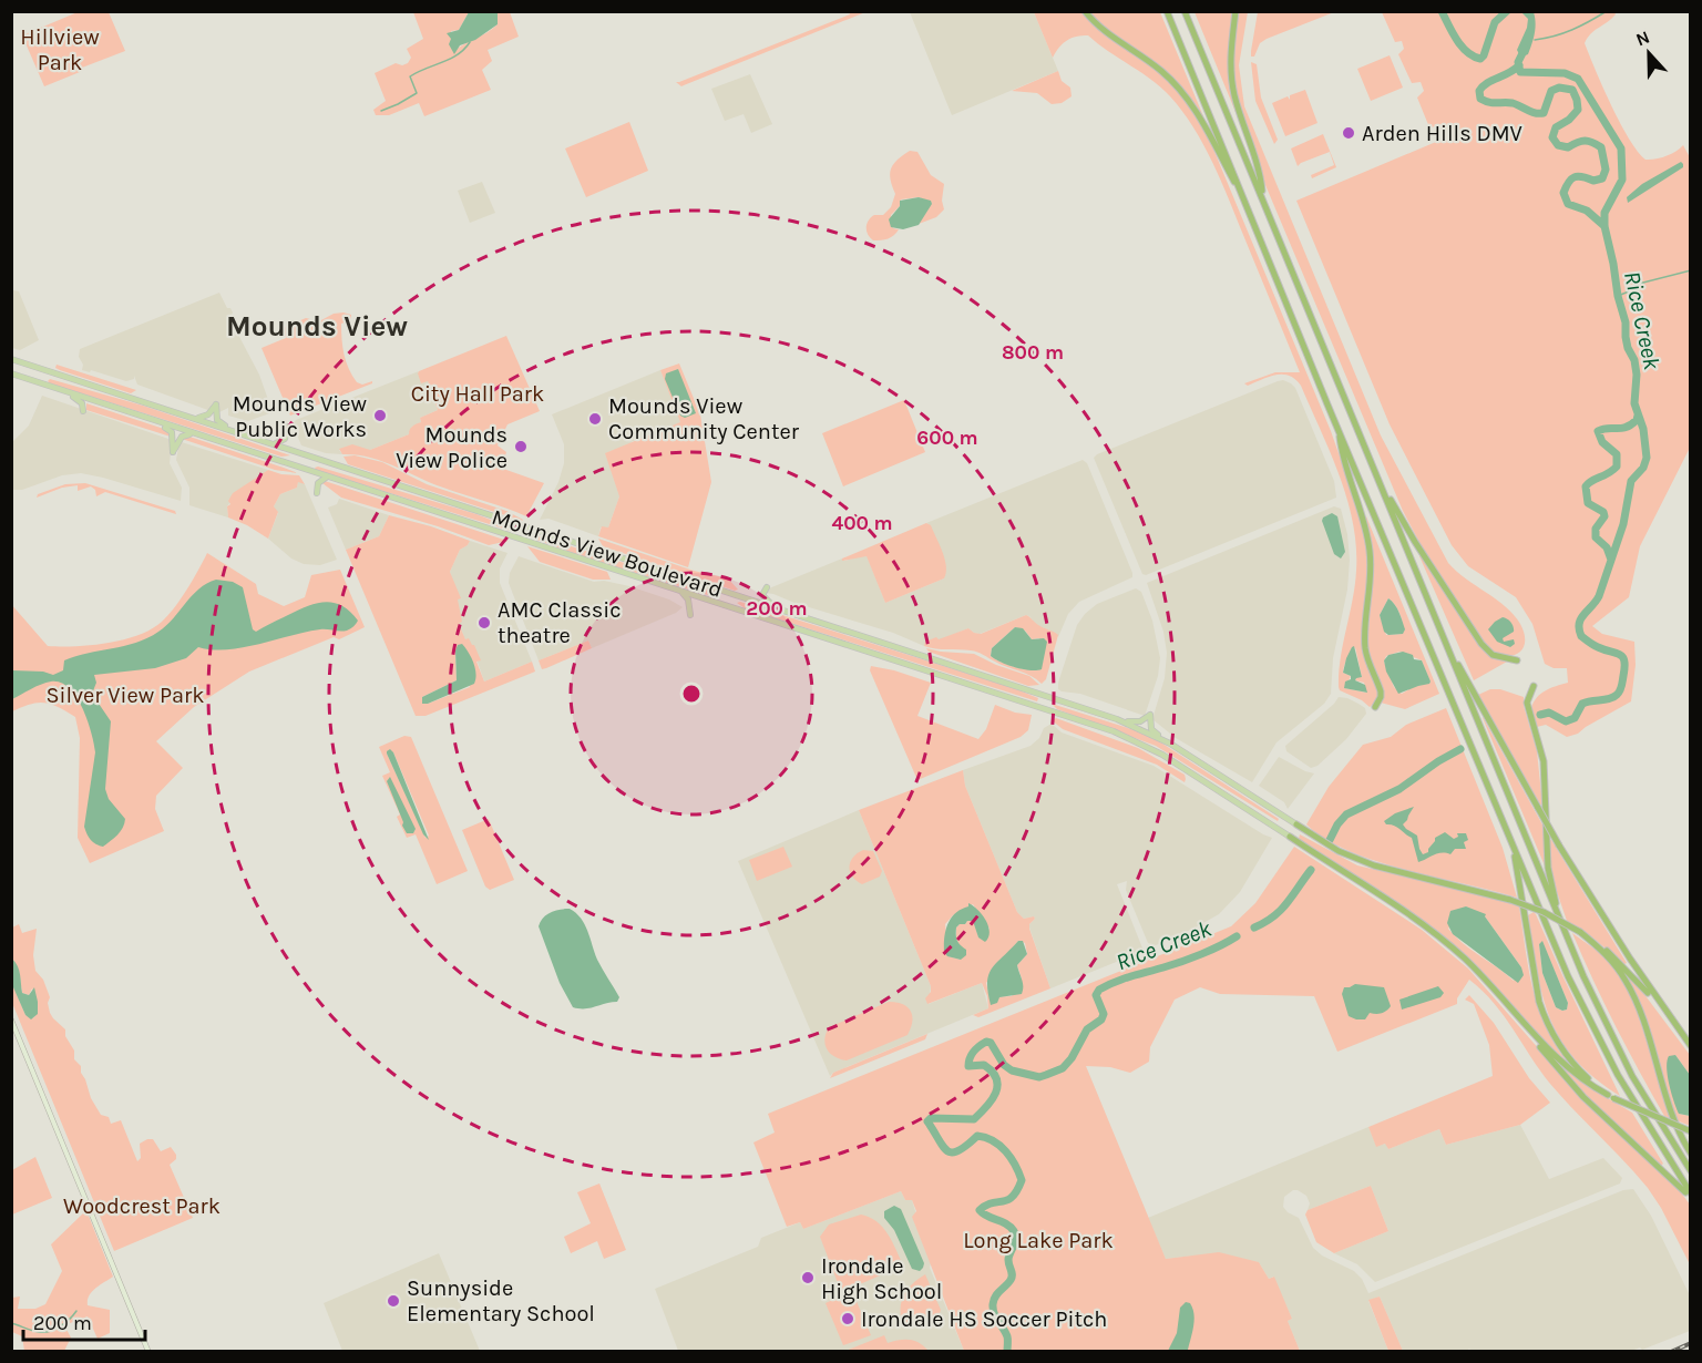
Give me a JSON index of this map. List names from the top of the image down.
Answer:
{
  "streets": {
    "main road": ["Mounds View Boulevard"]
  },
  "districts": ["Mounds View"],
  "water": ["Rice Creek"],
  "parks": [
    "Hillview Park",
    "City Hall Park",
    "Silver View Park",
    "Woodcrest Park",
    "Long Lake Park"
  ],
  "places": [
    "Arden Hills DMV",
    "Mounds View Public Works",
    "Mounds View Community Center",
    "Mounds View Police",
    "AMC Classic theatre",
    "Irondale High School",
    "Sunnyside Elementary School",
    "Irondale HS Soccer Pitch"
  ],
  "scale_bar": "200 m",
  "north": "top",
  "rings": [
    "800 m",
    "600 m",
    "400 m",
    "200 m"
  ]
}
